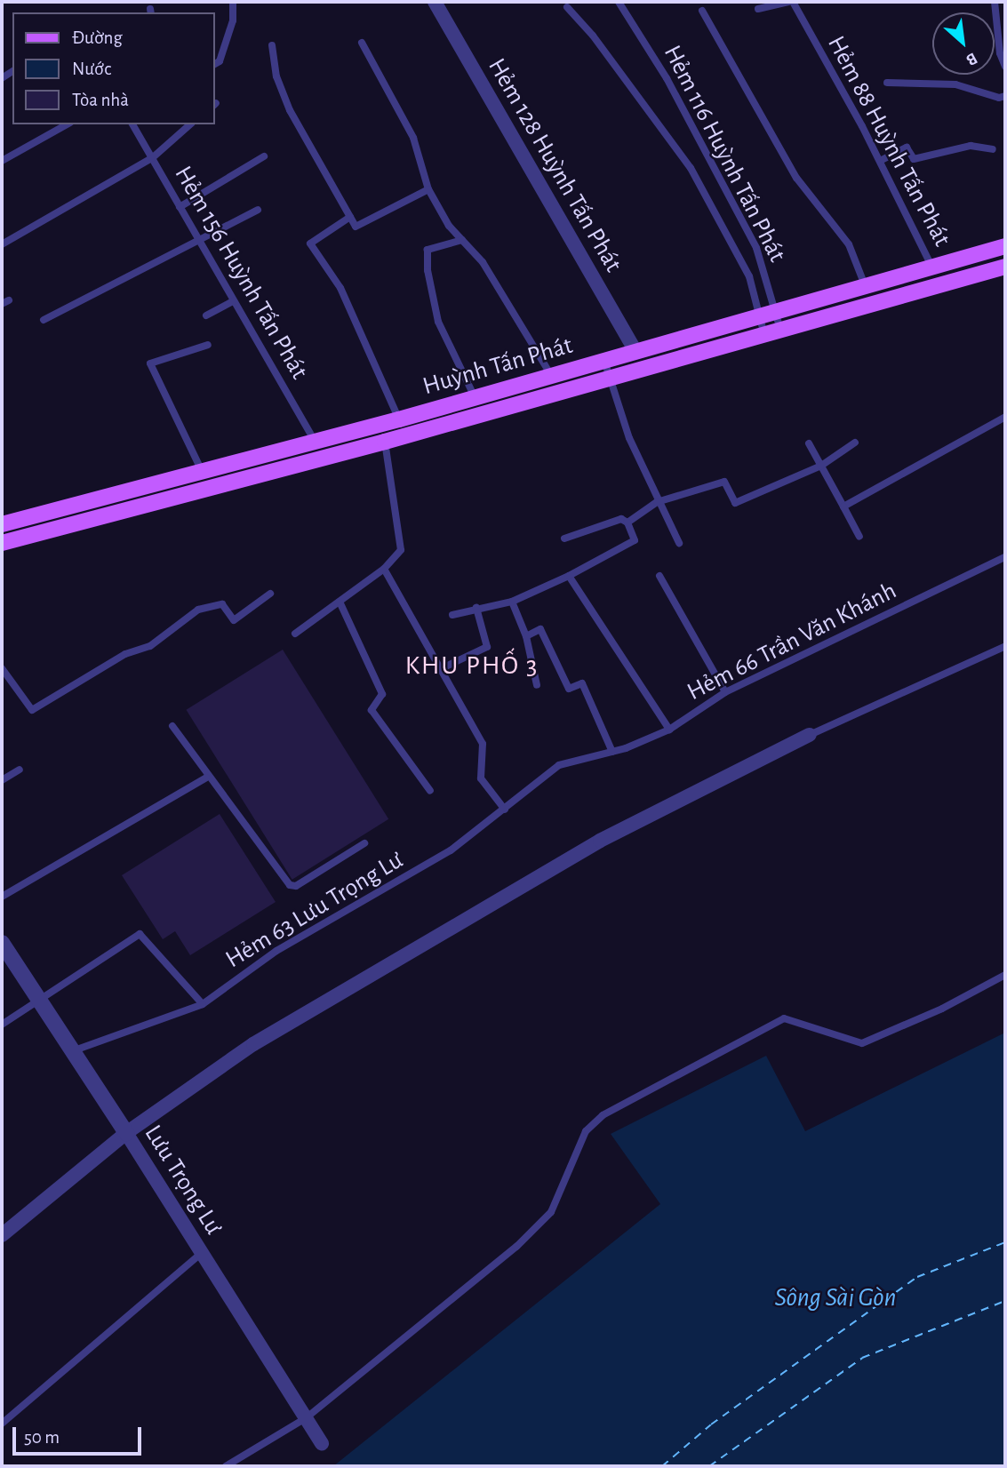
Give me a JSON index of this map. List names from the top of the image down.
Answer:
{
  "streets": {
    "main road": ["Huỳnh Tấn Phát"],
    "street": ["Hẻm 128 Huỳnh Tấn Phát", "Lưu Trọng Lư"],
    "lane": [
      "Hẻm 88 Huỳnh Tấn Phát",
      "Hẻm 116 Huỳnh Tấn Phát",
      "Hẻm 156 Huỳnh Tấn Phát",
      "Hẻm 66 Trần Văn Khánh",
      "Hẻm 63 Lưu Trọng Lư"
    ]
  },
  "crossings": [
    ["Hẻm 88 Huỳnh Tấn Phát", "Huỳnh Tấn Phát"],
    ["Hẻm 116 Huỳnh Tấn Phát", "Huỳnh Tấn Phát"],
    ["Hẻm 128 Huỳnh Tấn Phát", "Huỳnh Tấn Phát"],
    ["Hẻm 156 Huỳnh Tấn Phát", "Huỳnh Tấn Phát"],
    ["Hẻm 66 Trần Văn Khánh", "Hẻm 63 Lưu Trọng Lư"],
    ["Hẻm 63 Lưu Trọng Lư", "Lưu Trọng Lư"]
  ],
  "districts": ["KHU PHỐ 3"],
  "water": ["Sông Sài Gòn"],
  "legend": ["Đường", "Nước", "Tòa nhà"],
  "scale_bar": "50 m",
  "north": "bottom right"
}
